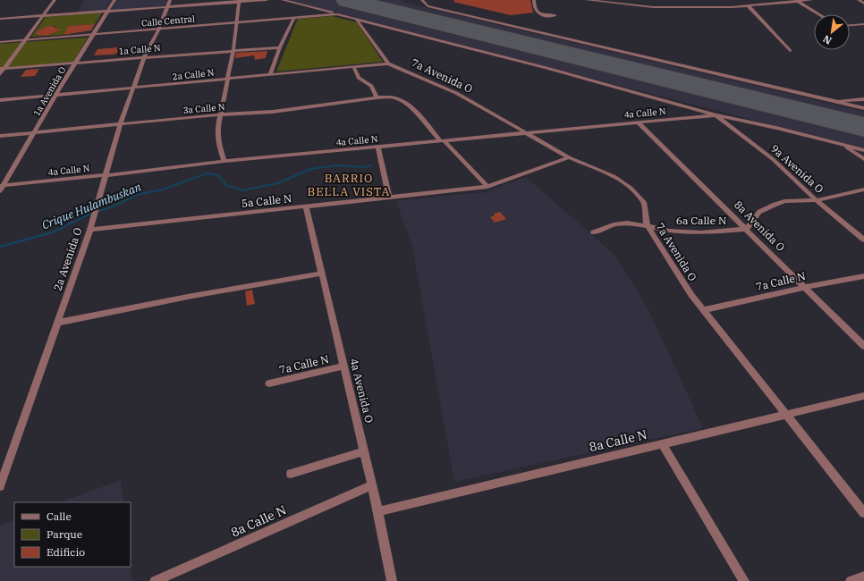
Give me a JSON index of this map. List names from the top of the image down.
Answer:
{
  "streets": {
    "street": [
      "Calle Central",
      "1a Calle N",
      "2a Calle N",
      "7a Avenida O",
      "1a Avenida O",
      "3a Calle N",
      "4a Calle N",
      "9a Avenida O",
      "5a Calle N",
      "6a Calle N",
      "8a Avenida O",
      "2a Avenida O",
      "7a Calle N",
      "4a Avenida O",
      "8a Calle N"
    ]
  },
  "crossings": [
    ["Calle Central", "1a Avenida O"],
    ["Calle Central", "2a Avenida O"],
    ["1a Calle N", "1a Avenida O"],
    ["1a Calle N", "2a Avenida O"],
    ["2a Calle N", "7a Avenida O"],
    ["2a Calle N", "1a Avenida O"],
    ["2a Calle N", "2a Avenida O"],
    ["7a Avenida O", "4a Calle N"],
    ["7a Avenida O", "5a Calle N"],
    ["7a Avenida O", "6a Calle N"],
    ["7a Avenida O", "7a Calle N"],
    ["7a Avenida O", "8a Calle N"],
    ["1a Avenida O", "3a Calle N"],
    ["1a Avenida O", "4a Calle N"],
    ["3a Calle N", "4a Calle N"],
    ["3a Calle N", "2a Avenida O"],
    ["4a Calle N", "9a Avenida O"],
    ["4a Calle N", "8a Avenida O"],
    ["4a Calle N", "2a Avenida O"],
    ["5a Calle N", "2a Avenida O"],
    ["5a Calle N", "4a Avenida O"],
    ["6a Calle N", "8a Avenida O"],
    ["8a Avenida O", "7a Calle N"],
    ["7a Calle N", "4a Avenida O"],
    ["4a Avenida O", "8a Calle N"]
  ],
  "districts": ["BARRIO BELLA VISTA"],
  "water": ["Crique Hulambuskan"],
  "legend": ["Calle", "Parque", "Edificio"],
  "north": "bottom left"
}
